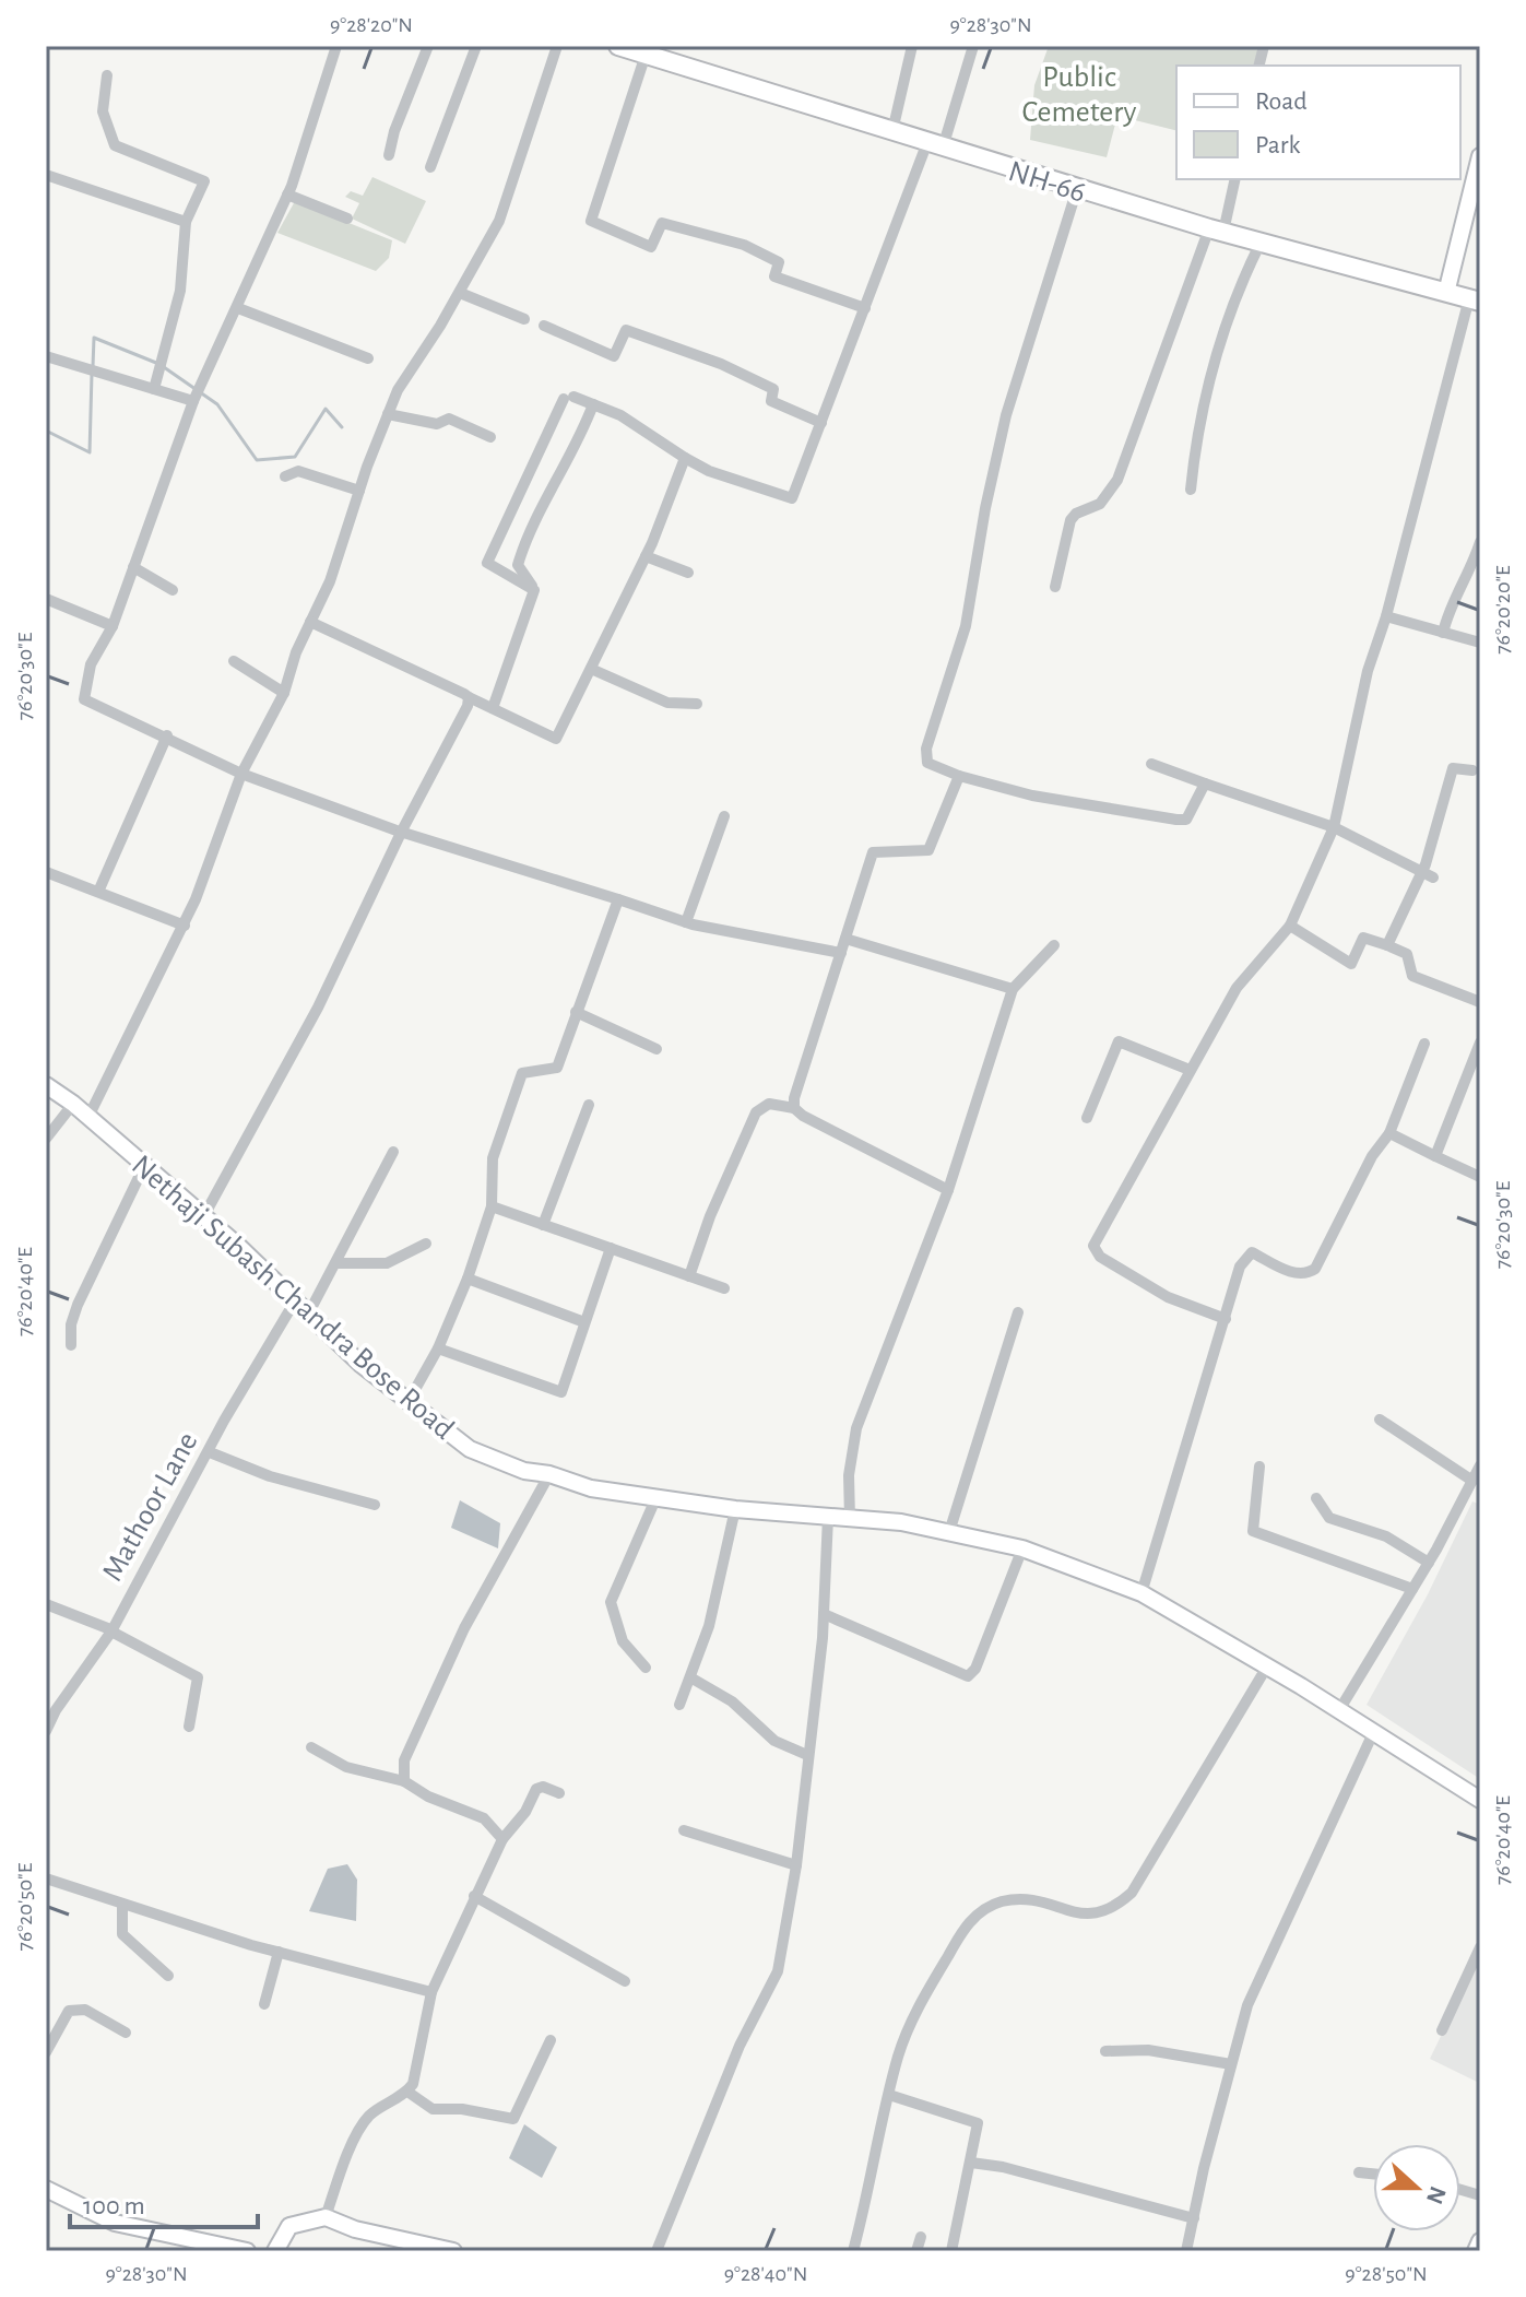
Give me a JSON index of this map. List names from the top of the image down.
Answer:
{
  "streets": {
    "main road": ["NH-66", "Nethaji Subash Chandra Bose Road"],
    "street": ["Mathoor Lane"]
  },
  "crossings": [
    ["Nethaji Subash Chandra Bose Road", "Mathoor Lane"]
  ],
  "parks": ["Public Cemetery"],
  "legend": ["Road", "Park"],
  "scale_bar": "100 m",
  "north": "right",
  "coordinates": [
    "9°28'20\"N",
    "9°28'30\"N",
    "76°20'20\"E",
    "76°20'30\"E",
    "76°20'40\"E",
    "76°20'50\"E",
    "9°28'40\"N",
    "9°28'50\"N"
  ]
}
